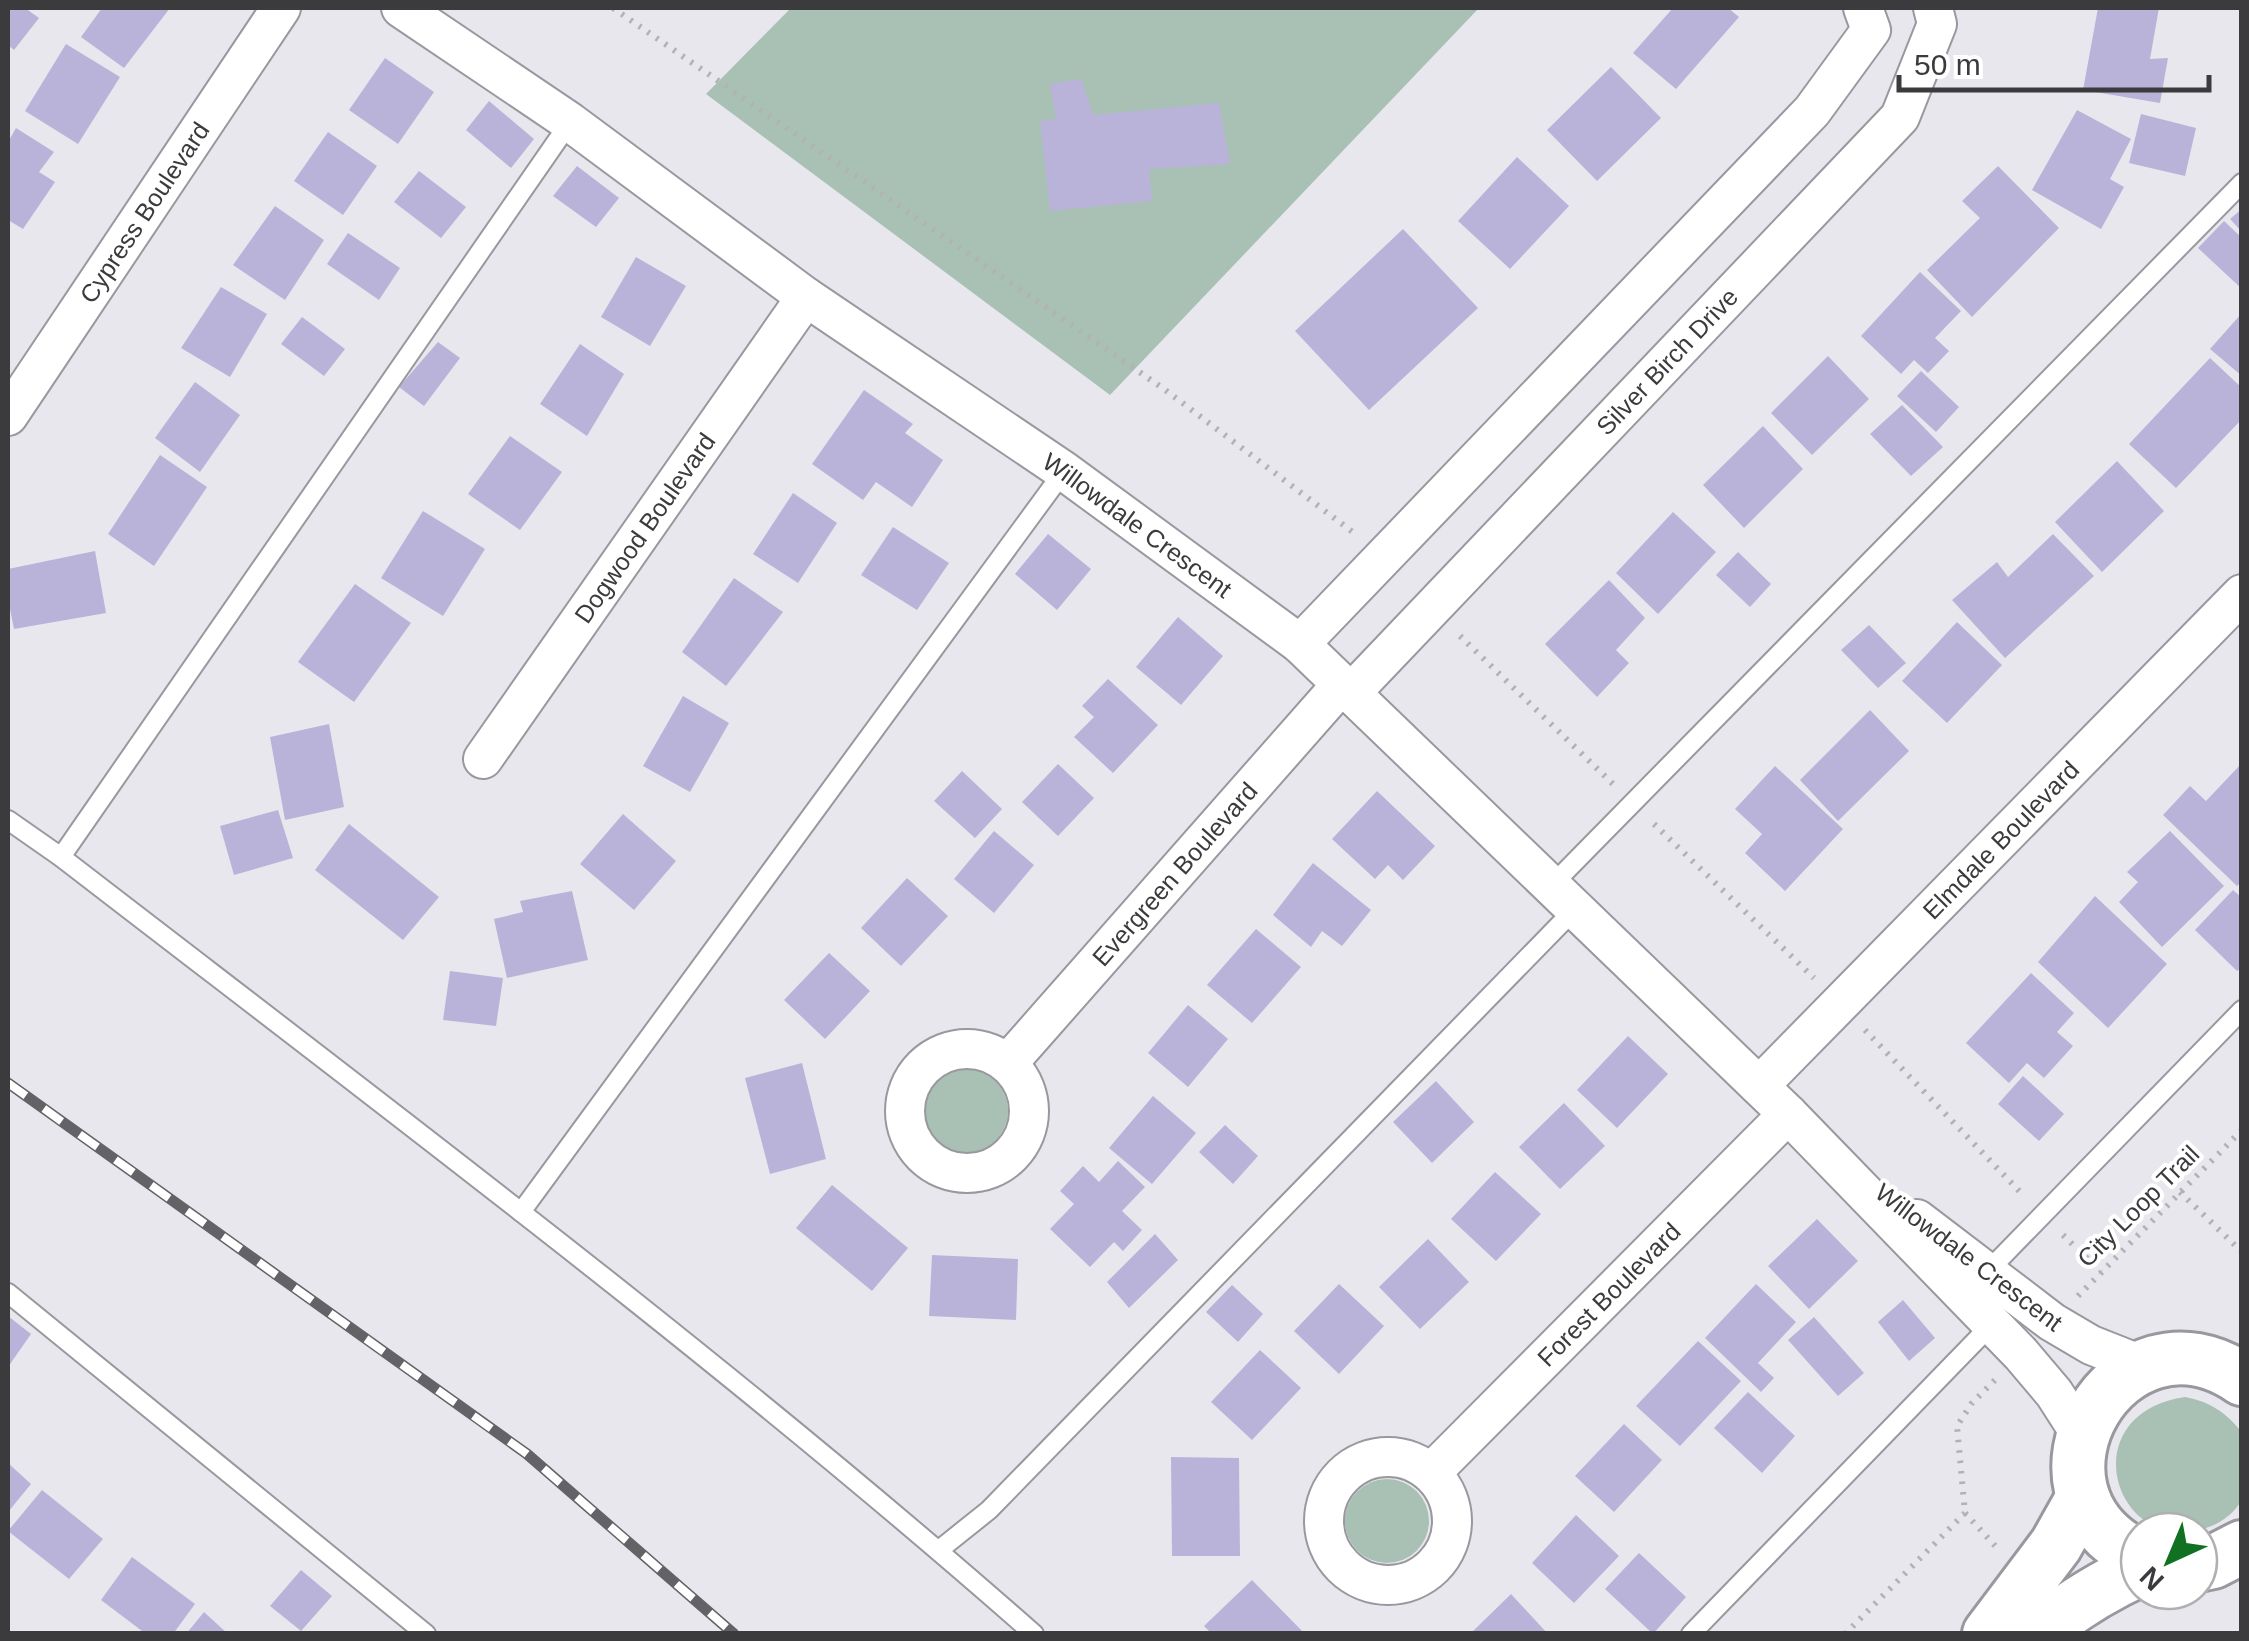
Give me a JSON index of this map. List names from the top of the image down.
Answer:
{
  "streets": {
    "street": [
      "Cypress Boulevard",
      "Silver Birch Drive",
      "Willowdale Crescent",
      "Dogwood Boulevard",
      "Elmdale Boulevard",
      "Evergreen Boulevard",
      "Forest Boulevard"
    ],
    "path": ["City Loop Trail"]
  },
  "crossings": [
    ["Silver Birch Drive", "Willowdale Crescent"],
    ["Silver Birch Drive", "Evergreen Boulevard"],
    ["Willowdale Crescent", "Dogwood Boulevard"],
    ["Willowdale Crescent", "Elmdale Boulevard"],
    ["Willowdale Crescent", "Evergreen Boulevard"],
    ["Willowdale Crescent", "Forest Boulevard"]
  ],
  "scale_bar": "50 m",
  "north": "bottom left"
}
